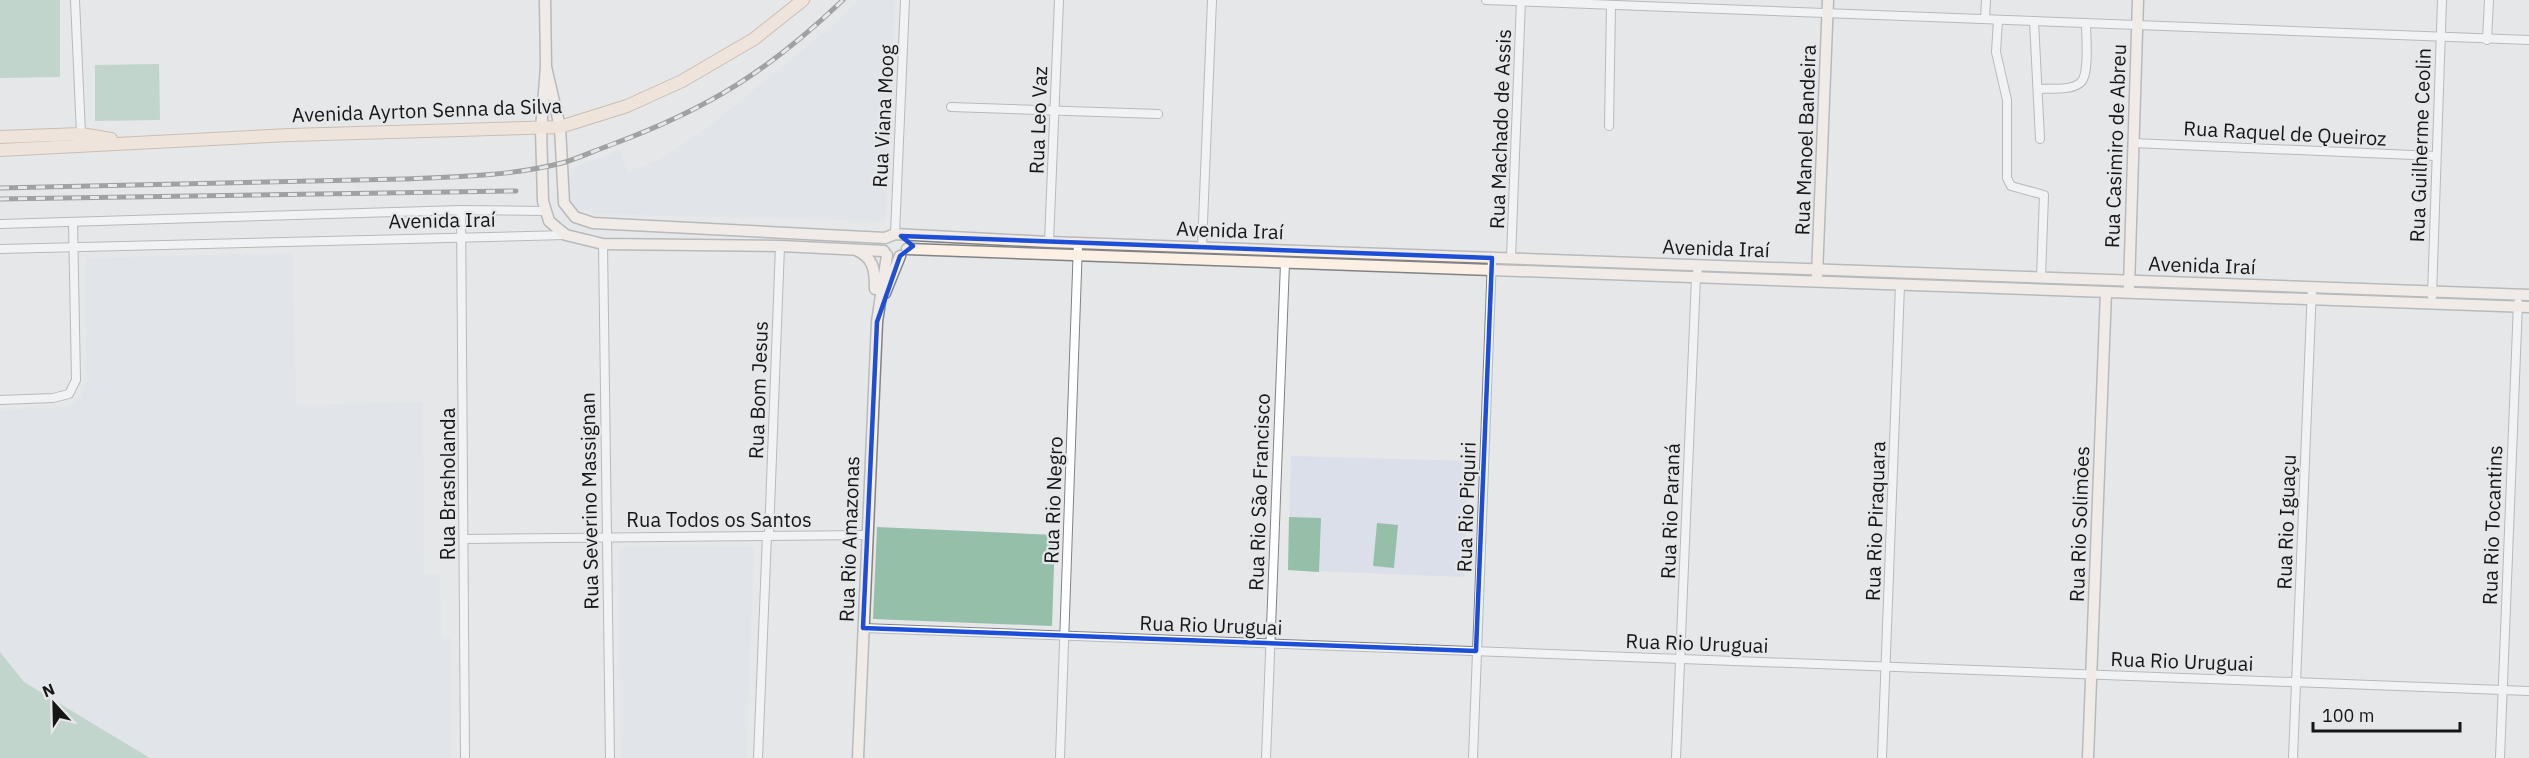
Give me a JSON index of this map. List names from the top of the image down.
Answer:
{
  "streets": {
    "main road": [
      "Avenida Ayrton Senna da Silva",
      "Rua Manoel Bandeira",
      "Rua Casimiro de Abreu",
      "Avenida Iraí",
      "Rua Rio Solimões",
      "Rua Rio Amazonas"
    ],
    "street": [
      "Rua Viana Moog",
      "Rua Leo Vaz",
      "Rua Machado de Assis",
      "Rua Raquel de Queiroz",
      "Rua Guilherme Ceolin",
      "Rua Bom Jesus",
      "Rua Brasholanda",
      "Rua Rio São Francisco",
      "Rua Rio Negro",
      "Rua Severino Massignan",
      "Rua Rio Piquiri",
      "Rua Rio Paraná",
      "Rua Todos os Santos",
      "Rua Rio Piraquara",
      "Rua Rio Iguaçu",
      "Rua Rio Tocantins",
      "Rua Rio Uruguai"
    ]
  },
  "crossings": [
    ["Avenida Ayrton Senna da Silva", "Avenida Iraí"],
    ["Rua Viana Moog", "Avenida Iraí"],
    ["Rua Viana Moog", "Rua Rio Amazonas"],
    ["Rua Leo Vaz", "Avenida Iraí"],
    ["Rua Machado de Assis", "Avenida Iraí"],
    ["Rua Raquel de Queiroz", "Rua Guilherme Ceolin"],
    ["Rua Raquel de Queiroz", "Rua Casimiro de Abreu"],
    ["Rua Manoel Bandeira", "Avenida Iraí"],
    ["Rua Guilherme Ceolin", "Avenida Iraí"],
    ["Rua Casimiro de Abreu", "Avenida Iraí"],
    ["Avenida Iraí", "Rua Bom Jesus"],
    ["Avenida Iraí", "Rua Brasholanda"],
    ["Avenida Iraí", "Rua Rio São Francisco"],
    ["Avenida Iraí", "Rua Rio Negro"],
    ["Avenida Iraí", "Rua Severino Massignan"],
    ["Avenida Iraí", "Rua Rio Piquiri"],
    ["Avenida Iraí", "Rua Rio Paraná"],
    ["Avenida Iraí", "Rua Rio Piraquara"],
    ["Avenida Iraí", "Rua Rio Iguaçu"],
    ["Avenida Iraí", "Rua Rio Solimões"],
    ["Avenida Iraí", "Rua Rio Tocantins"],
    ["Avenida Iraí", "Rua Rio Amazonas"],
    ["Rua Bom Jesus", "Rua Todos os Santos"],
    ["Rua Brasholanda", "Rua Todos os Santos"],
    ["Rua Rio São Francisco", "Rua Rio Uruguai"],
    ["Rua Rio Negro", "Rua Rio Uruguai"],
    ["Rua Severino Massignan", "Rua Todos os Santos"],
    ["Rua Rio Piquiri", "Rua Rio Uruguai"],
    ["Rua Rio Paraná", "Rua Rio Uruguai"],
    ["Rua Todos os Santos", "Rua Rio Amazonas"],
    ["Rua Rio Piraquara", "Rua Rio Uruguai"],
    ["Rua Rio Iguaçu", "Rua Rio Uruguai"],
    ["Rua Rio Solimões", "Rua Rio Uruguai"],
    ["Rua Rio Tocantins", "Rua Rio Uruguai"],
    ["Rua Rio Amazonas", "Rua Rio Uruguai"]
  ],
  "scale_bar": "100 m",
  "north": "top"
}
